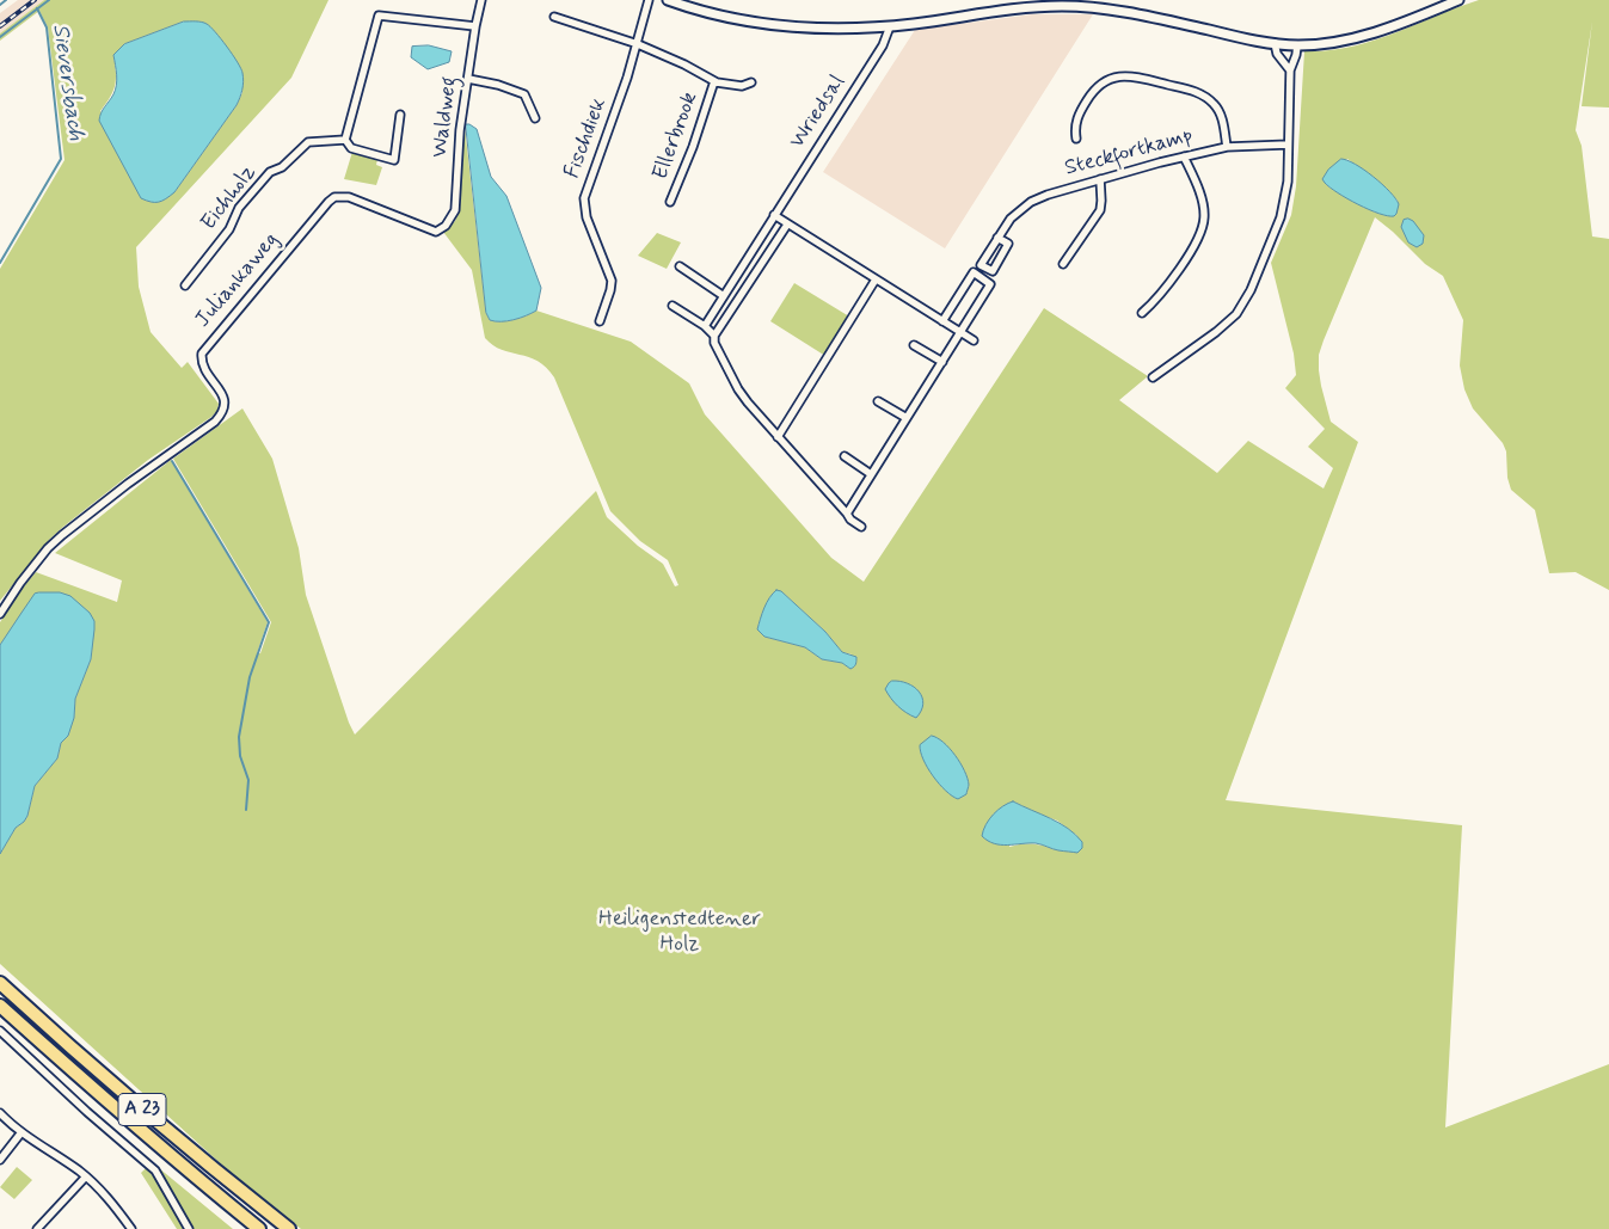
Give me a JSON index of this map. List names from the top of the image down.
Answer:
{
  "streets": {
    "highway": ["A 23"],
    "street": [
      "Wriedsal",
      "Waldweg",
      "Ellerbrook",
      "Fischdiek",
      "Steckfortkamp",
      "Eichholz",
      "Juliankaweg"
    ]
  },
  "crossings": [
    ["Waldweg", "Juliankaweg"],
    ["Ellerbrook", "Fischdiek"]
  ],
  "water": ["Sieversbach"],
  "parks": ["Heiligenstedtener Holz"]
}
